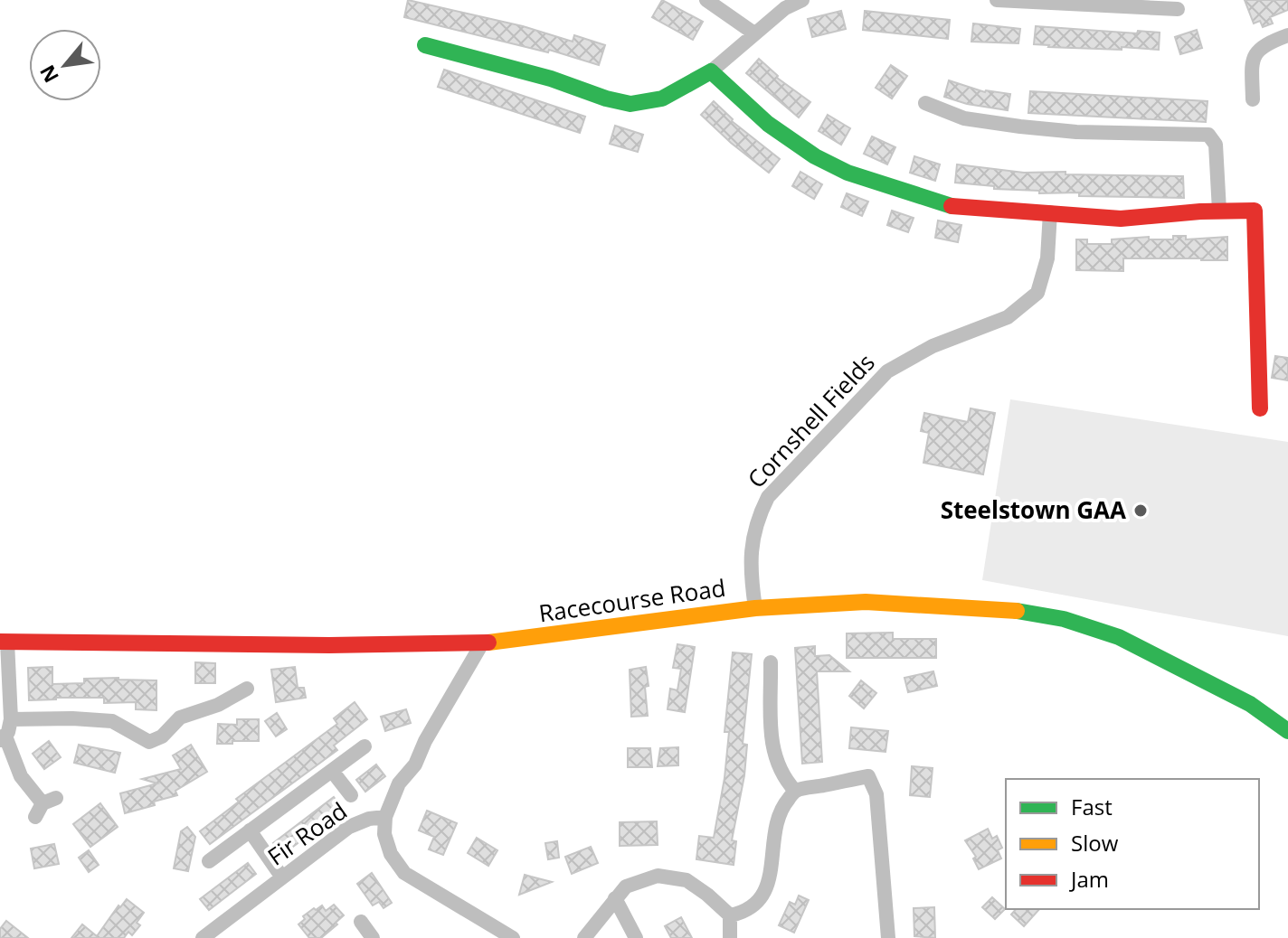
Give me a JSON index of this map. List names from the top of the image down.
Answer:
{
  "streets": {
    "street": ["Cornshell Fields", "Racecourse Road", "Fir Road"]
  },
  "crossings": [
    ["Cornshell Fields", "Racecourse Road"],
    ["Racecourse Road", "Fir Road"]
  ],
  "places": ["Steelstown GAA"],
  "legend": ["Fast", "Slow", "Jam"],
  "north": "bottom left"
}
